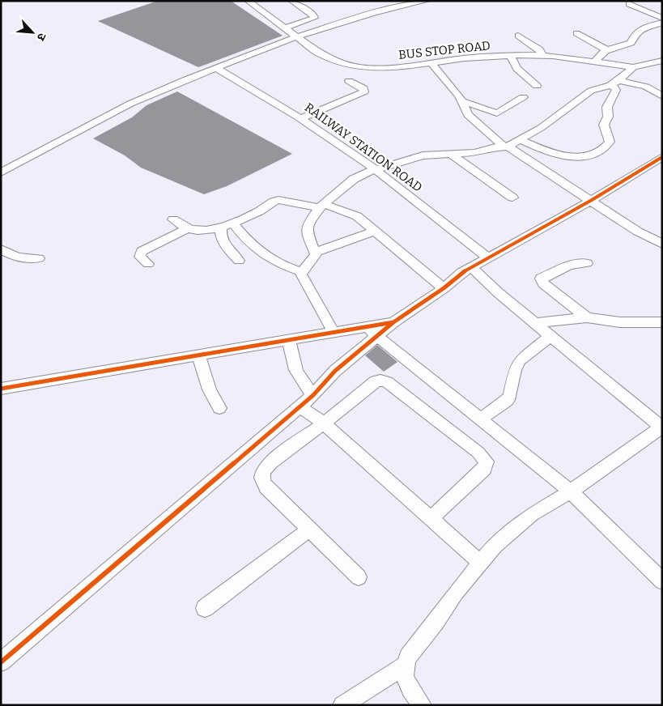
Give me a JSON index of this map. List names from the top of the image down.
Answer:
{
  "streets": {
    "street": ["BUS STOP ROAD", "RAILWAY STATION ROAD"]
  },
  "north": "bottom right"
}
